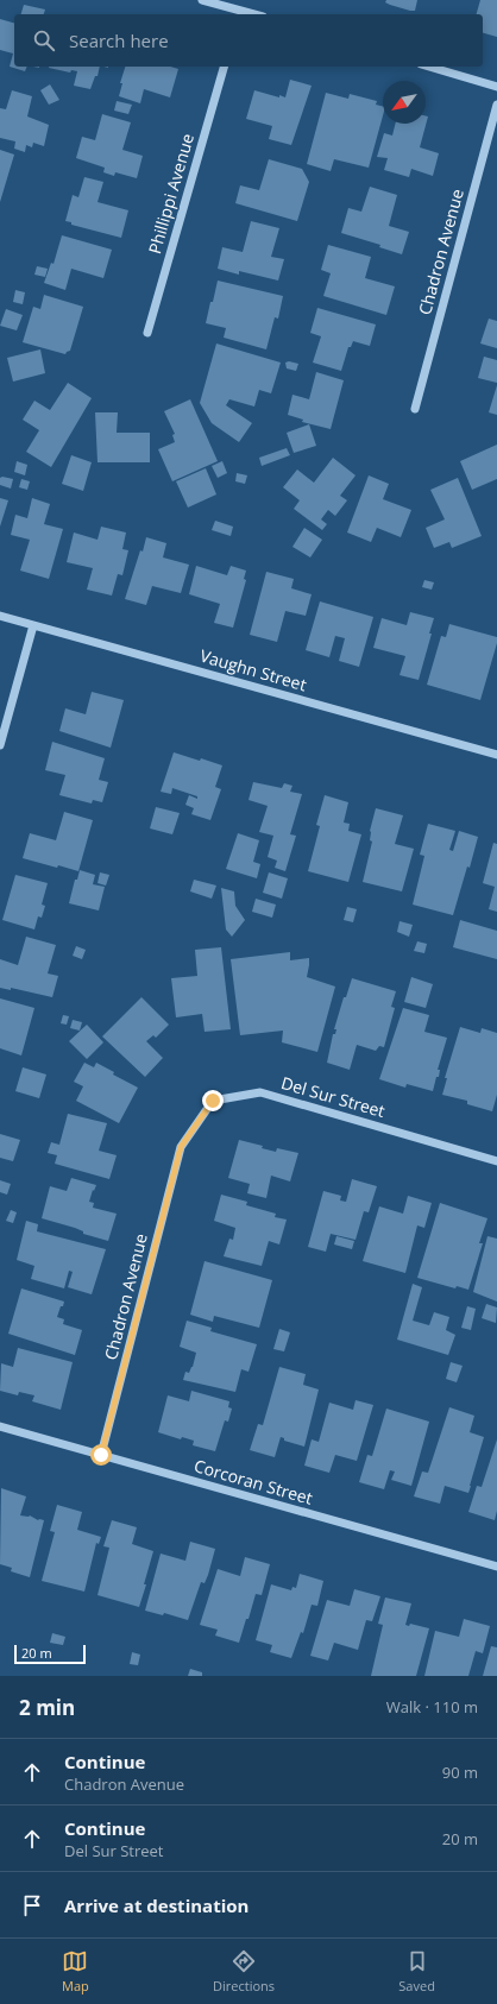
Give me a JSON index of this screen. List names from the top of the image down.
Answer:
{
  "streets": {
    "street": [
      "Phillippi Avenue",
      "Chadron Avenue",
      "Vaughn Street",
      "Del Sur Street",
      "Corcoran Street"
    ]
  },
  "crossings": [
    ["Chadron Avenue", "Del Sur Street"],
    ["Chadron Avenue", "Corcoran Street"]
  ],
  "scale_bar": "20 m",
  "north": "bottom left",
  "page": {
    "search": "Search here",
    "scale": "20 m",
    "heading": ["2 min", "Walk · 110 m"],
    "list": [
      ["Continue", "Chadron Avenue", "90 m"],
      ["Continue", "Del Sur Street", "20 m"],
      "Arrive at destination"
    ],
    "nav": ["Map", "Directions", "Saved"]
  }
}
